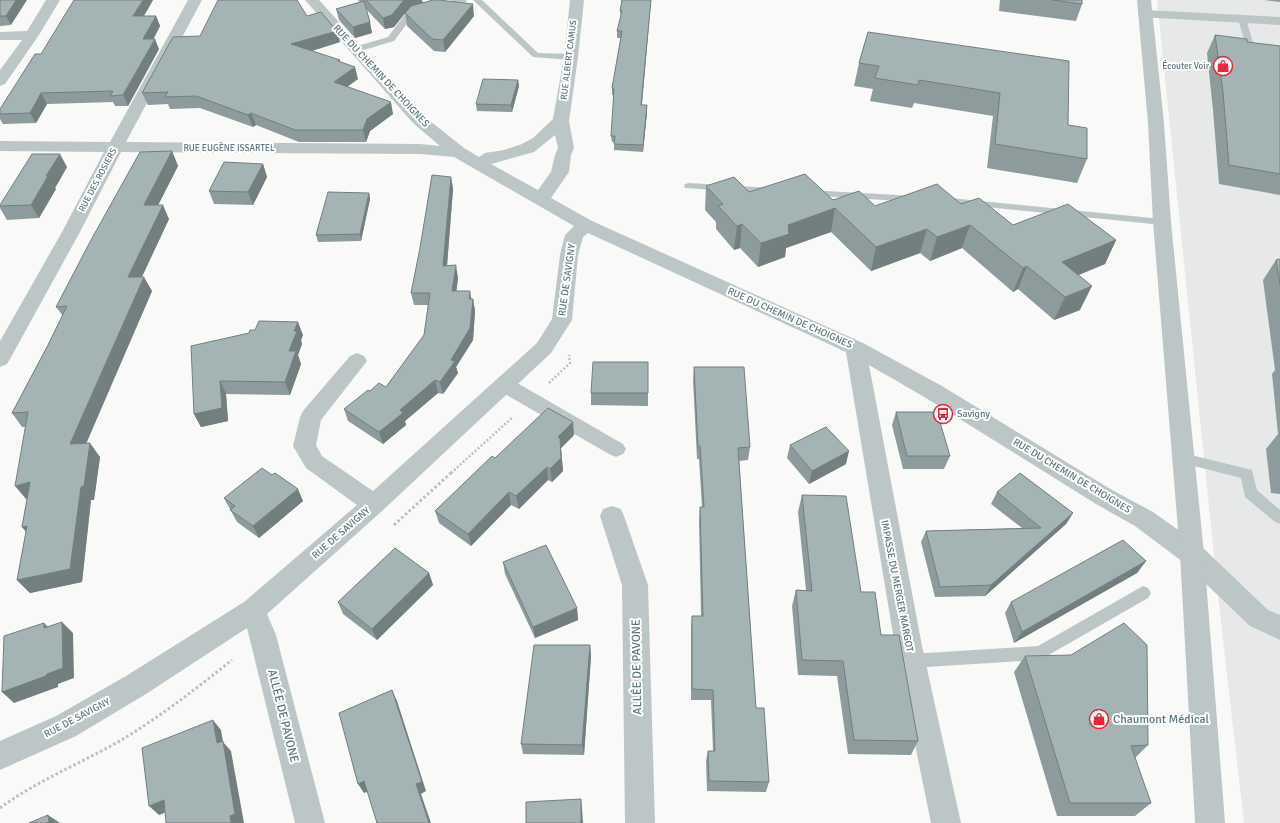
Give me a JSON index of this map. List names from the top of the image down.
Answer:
{
  "streets": {
    "street": [
      "RUE ALBERT CAMUS",
      "RUE DU CHEMIN DE CHOIGNES",
      "RUE EUGÈNE ISSARTEL",
      "RUE DES ROSIERS",
      "RUE DE SAVIGNY",
      "IMPASSE DU MERGER MARGOT",
      "ALLÉE DE PAVONE"
    ]
  },
  "crossings": [
    ["RUE ALBERT CAMUS", "RUE DU CHEMIN DE CHOIGNES"],
    ["RUE DU CHEMIN DE CHOIGNES", "RUE EUGÈNE ISSARTEL"],
    ["RUE DU CHEMIN DE CHOIGNES", "RUE DE SAVIGNY"],
    ["RUE DU CHEMIN DE CHOIGNES", "IMPASSE DU MERGER MARGOT"],
    ["RUE EUGÈNE ISSARTEL", "RUE DES ROSIERS"],
    ["RUE DE SAVIGNY", "ALLÉE DE PAVONE"]
  ],
  "places": {
    "shop": ["Écouter Voir", "Chaumont Médical"],
    "bus stop": ["Savigny"]
  }
}
